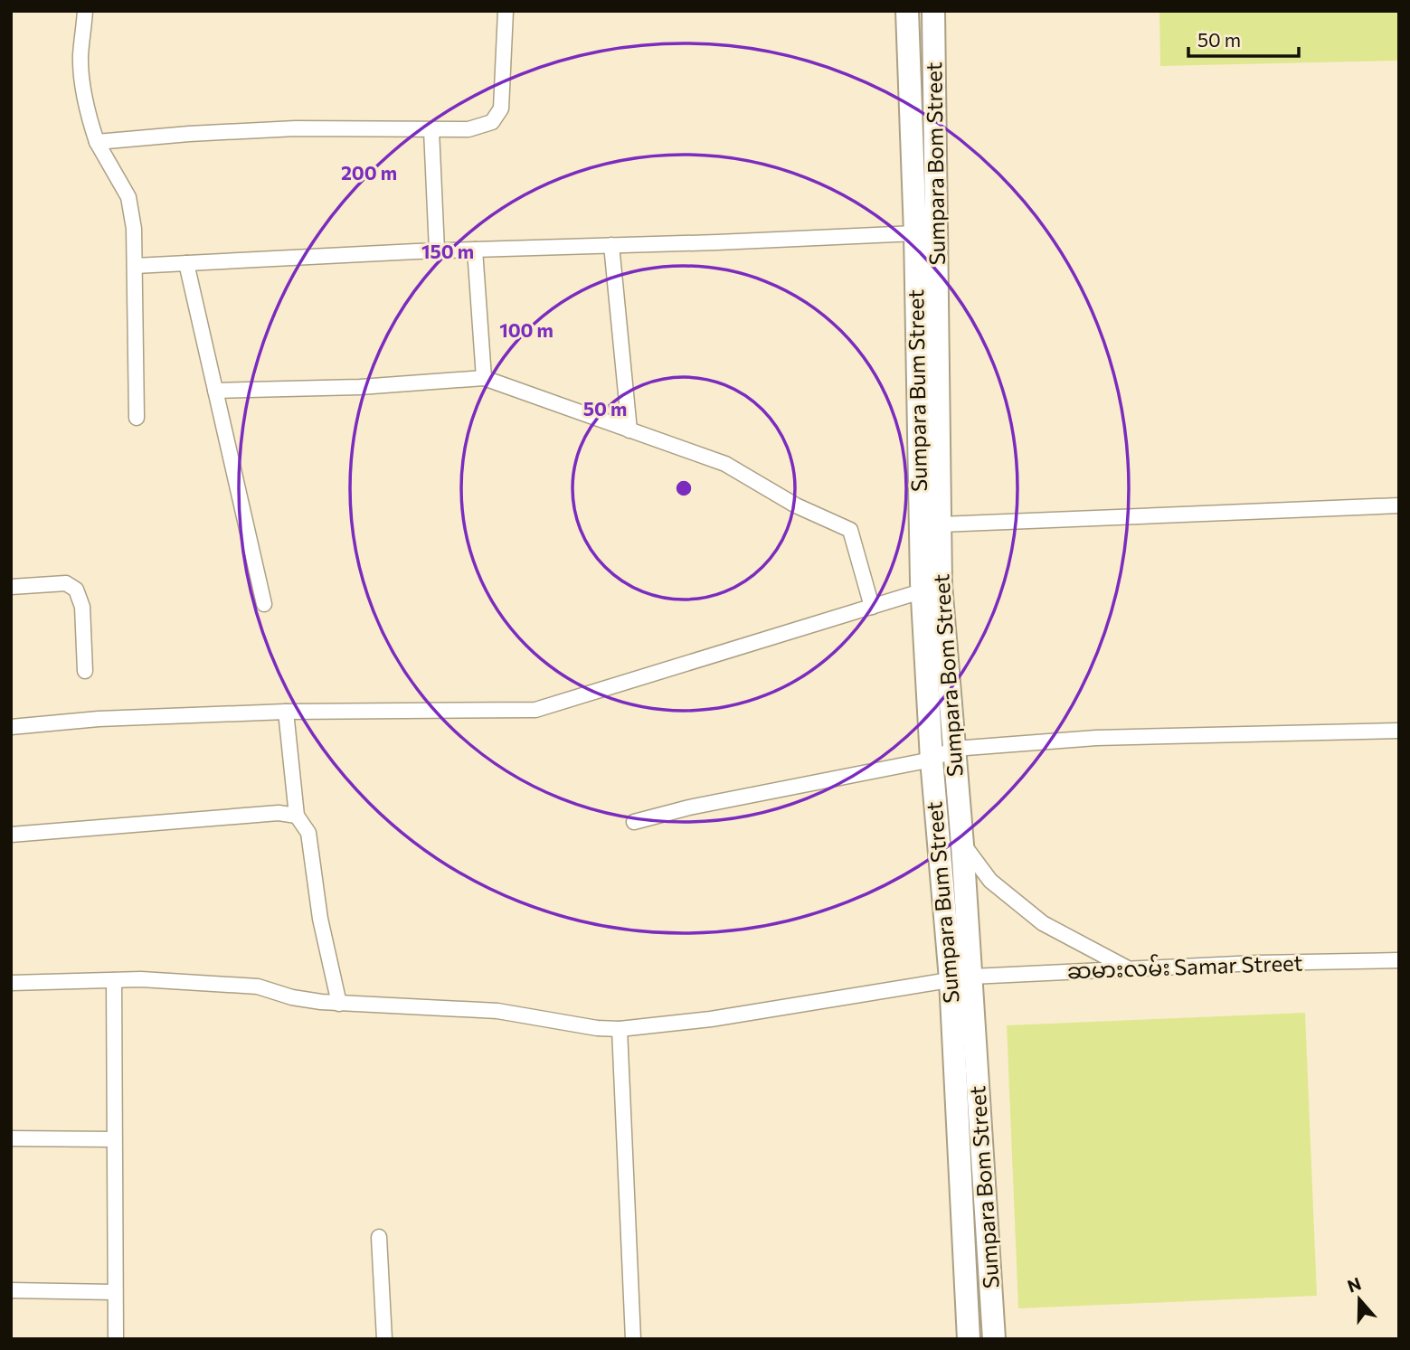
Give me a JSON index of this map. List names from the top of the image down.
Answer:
{
  "streets": {
    "highway": ["Sumpara Bom Street", "Sumpara Bum Street"],
    "street": ["ဆမားလမ်း Samar Street"]
  },
  "crossings": [
    ["Sumpara Bom Street", "Sumpara Bum Street"],
    ["Sumpara Bom Street", "ဆမားလမ်း Samar Street"],
    ["Sumpara Bum Street", "ဆမားလမ်း Samar Street"]
  ],
  "scale_bar": "50 m",
  "north": "top",
  "rings": [
    "200 m",
    "150 m",
    "100 m",
    "50 m"
  ]
}
